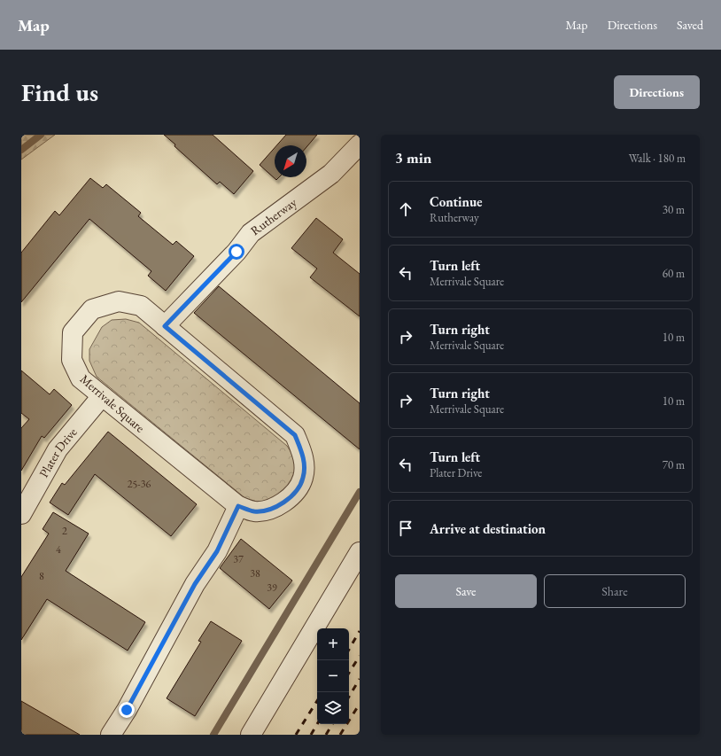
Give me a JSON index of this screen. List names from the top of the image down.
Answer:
{
  "streets": {
    "street": ["Rutherway", "Merrivale Square", "Plater Drive"]
  },
  "crossings": [
    ["Rutherway", "Merrivale Square"],
    ["Merrivale Square", "Plater Drive"]
  ],
  "house_numbers": [
    "25-36",
    "2",
    "4",
    "37",
    "38",
    "8",
    "39"
  ],
  "north": "bottom left",
  "page": {
    "header": "Map",
    "nav": ["Map", "Directions", "Saved"],
    "buttons": [
      "Directions",
      ["Save", "Share"]
    ],
    "title": "Find us",
    "heading": ["3 min", "Walk · 180 m"],
    "list": [
      ["Continue", "Rutherway", "30 m"],
      ["Turn left", "Merrivale Square", "60 m"],
      ["Turn right", "Merrivale Square", "10 m"],
      ["Turn right", "Merrivale Square", "10 m"],
      ["Turn left", "Plater Drive", "70 m"],
      "Arrive at destination"
    ],
    "map_buttons": ["+", "−"]
  }
}
